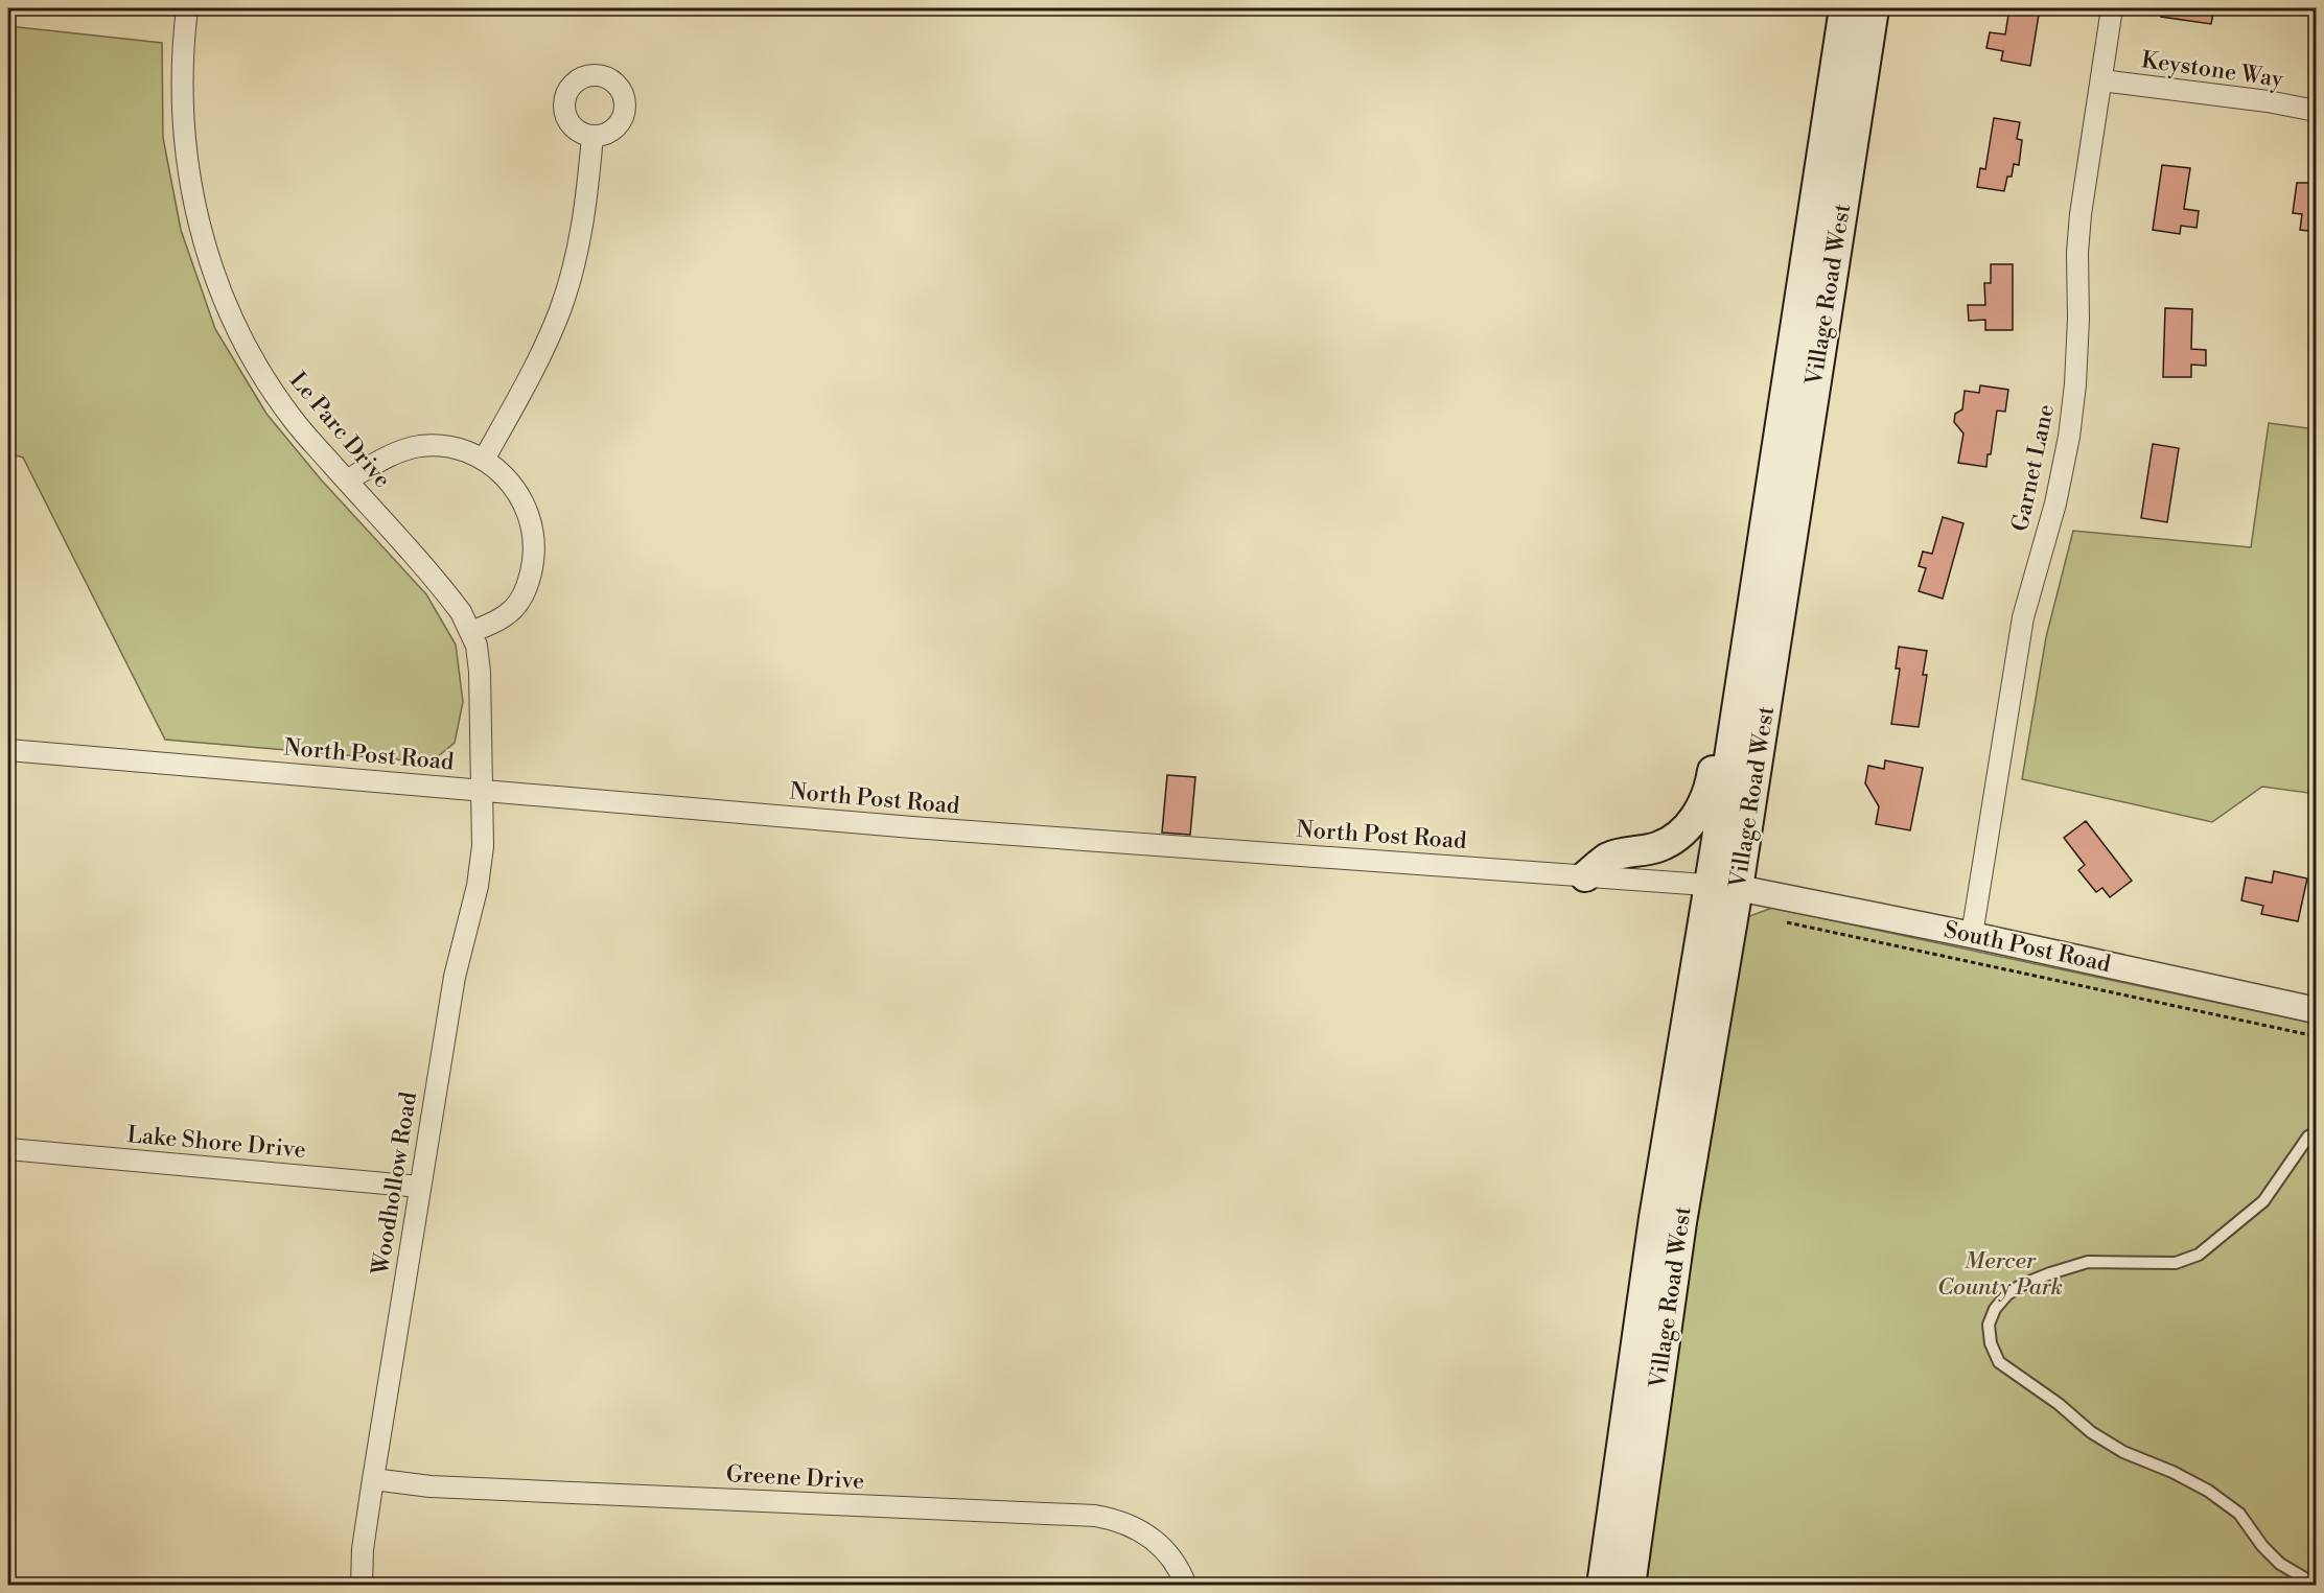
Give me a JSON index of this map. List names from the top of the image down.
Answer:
{
  "streets": {
    "main road": ["Village Road West"],
    "street": [
      "Keystone Way",
      "Le Parc Drive",
      "Garnet Lane",
      "North Post Road",
      "South Post Road",
      "Lake Shore Drive",
      "Woodhollow Road",
      "Greene Drive"
    ]
  },
  "crossings": [
    ["Keystone Way", "Garnet Lane"],
    ["Village Road West", "North Post Road"],
    ["Village Road West", "South Post Road"],
    ["Le Parc Drive", "North Post Road"],
    ["Le Parc Drive", "Woodhollow Road"],
    ["Garnet Lane", "South Post Road"],
    ["North Post Road", "South Post Road"],
    ["North Post Road", "Woodhollow Road"],
    ["Lake Shore Drive", "Woodhollow Road"],
    ["Woodhollow Road", "Greene Drive"]
  ],
  "parks": ["Mercer County Park"]
}
